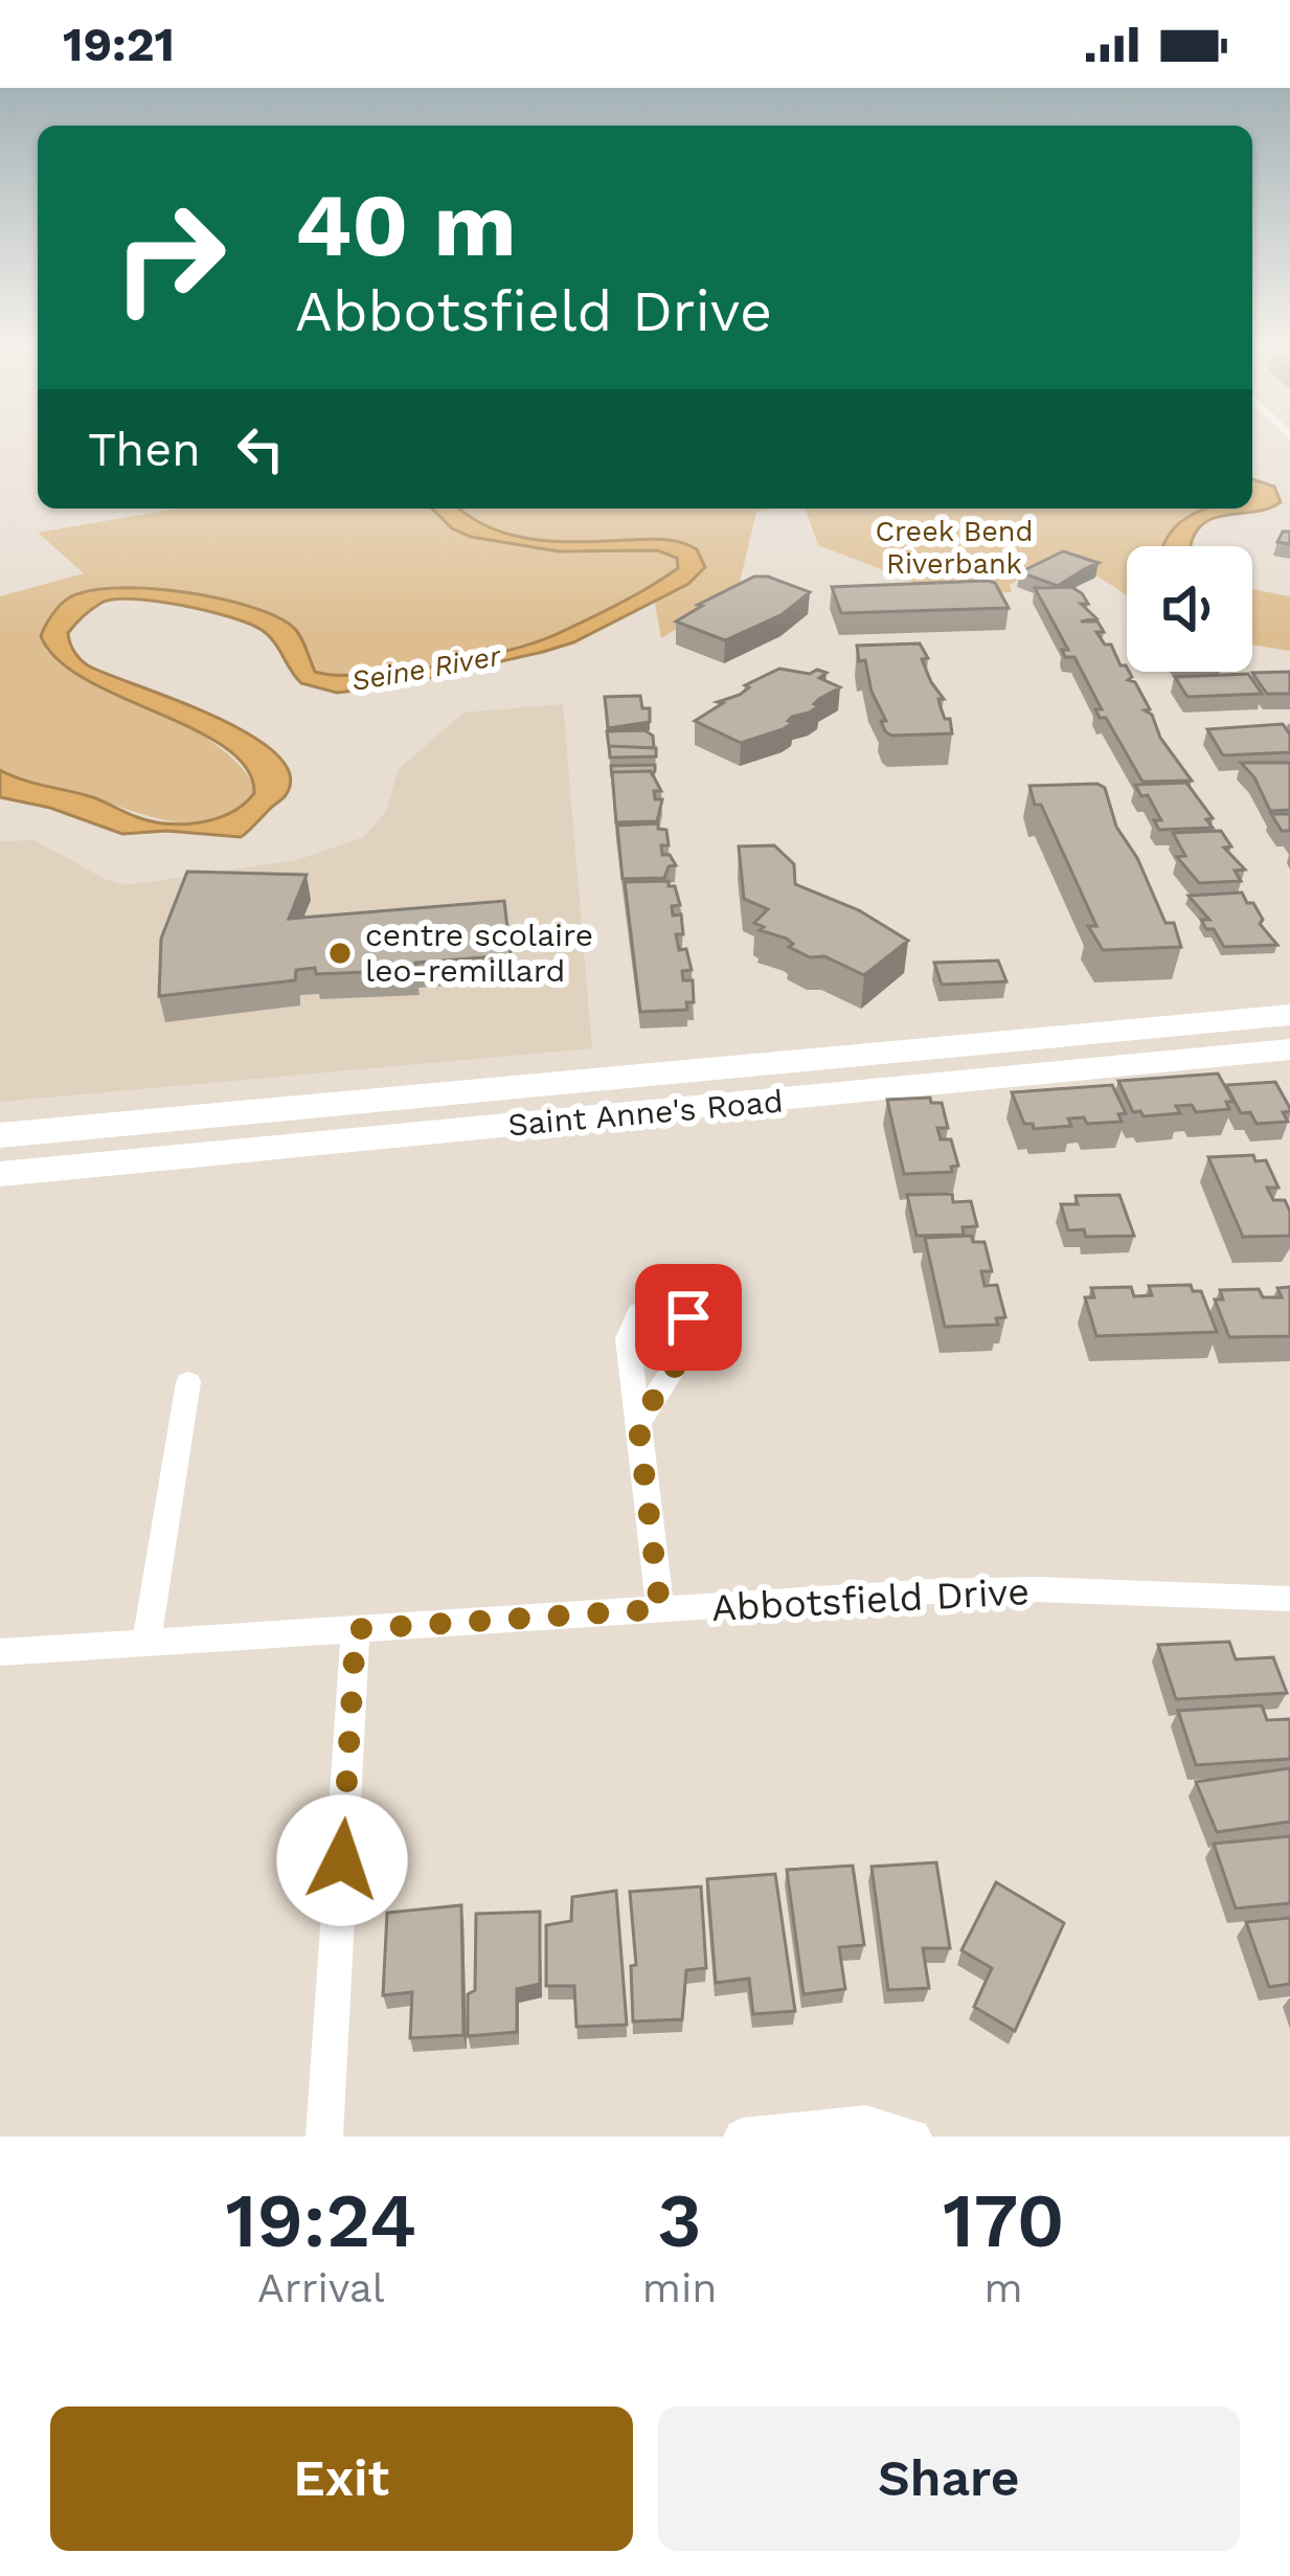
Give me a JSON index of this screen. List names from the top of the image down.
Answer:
{
  "streets": {
    "main road": ["Saint Anne's Road"],
    "street": ["Abbotsfield Drive"]
  },
  "water": ["Seine River"],
  "parks": ["Creek Bend Riverbank"],
  "places": ["centre scolaire leo-remillard"],
  "page": {
    "status": "19:21",
    "turn": ["40 m", "Abbotsfield Drive"],
    "then": "Then",
    "eta": [
      "19:24",
      "Arrival",
      "3",
      "min",
      "170",
      "m"
    ],
    "buttons": ["Exit", "Share"]
  }
}
